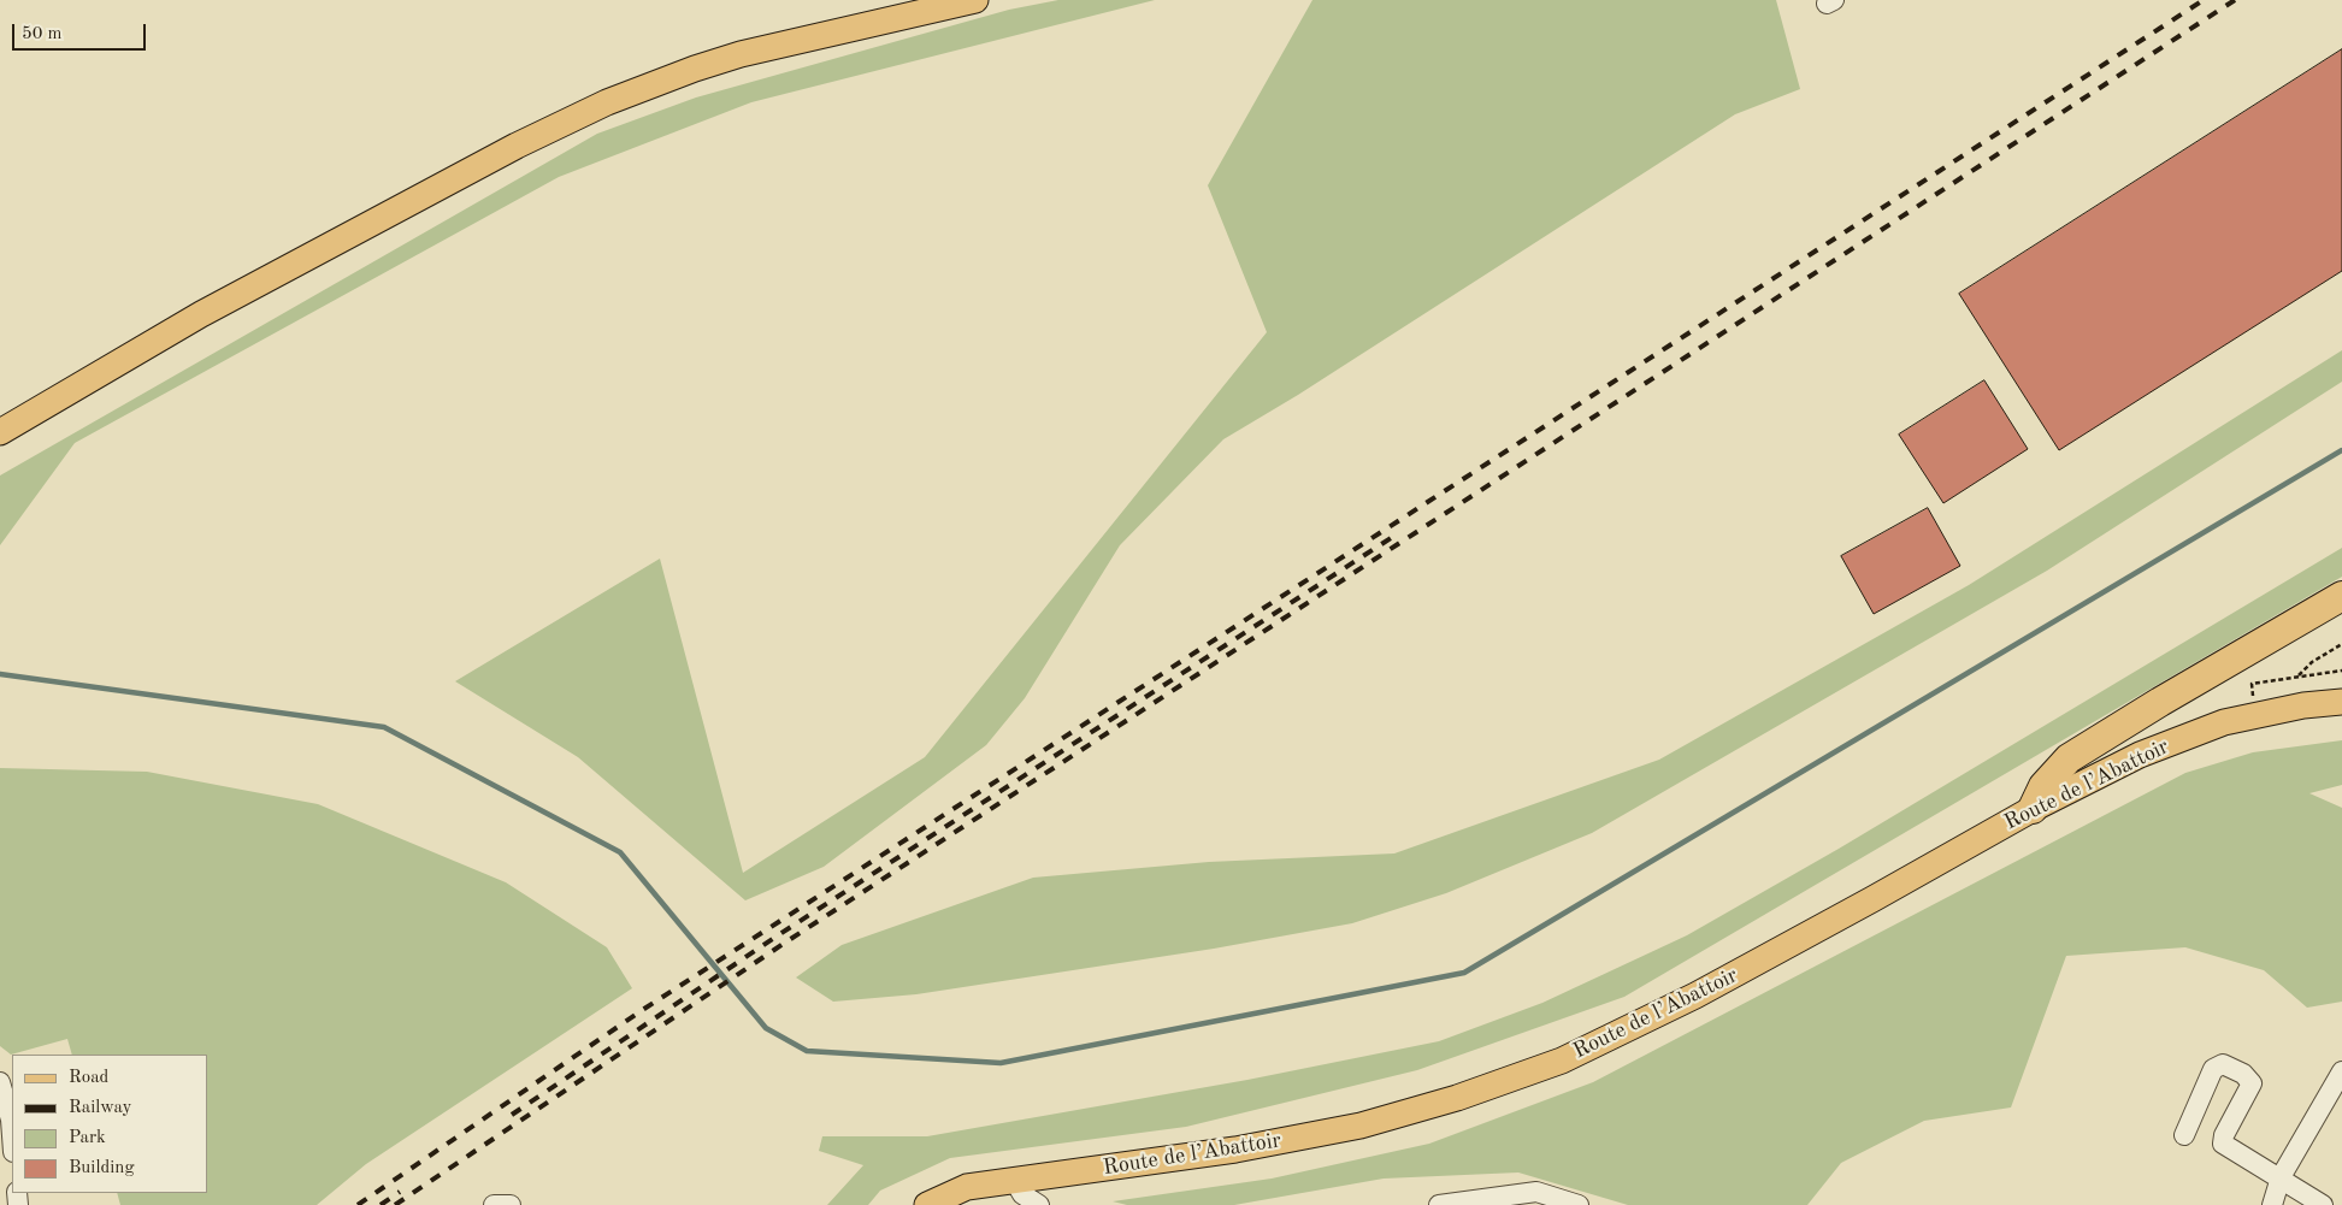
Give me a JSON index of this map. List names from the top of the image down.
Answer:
{
  "streets": {
    "main road": ["Route de l’Abattoir"]
  },
  "legend": [
    "Road",
    "Railway",
    "Park",
    "Building"
  ],
  "scale_bar": "50 m"
}
